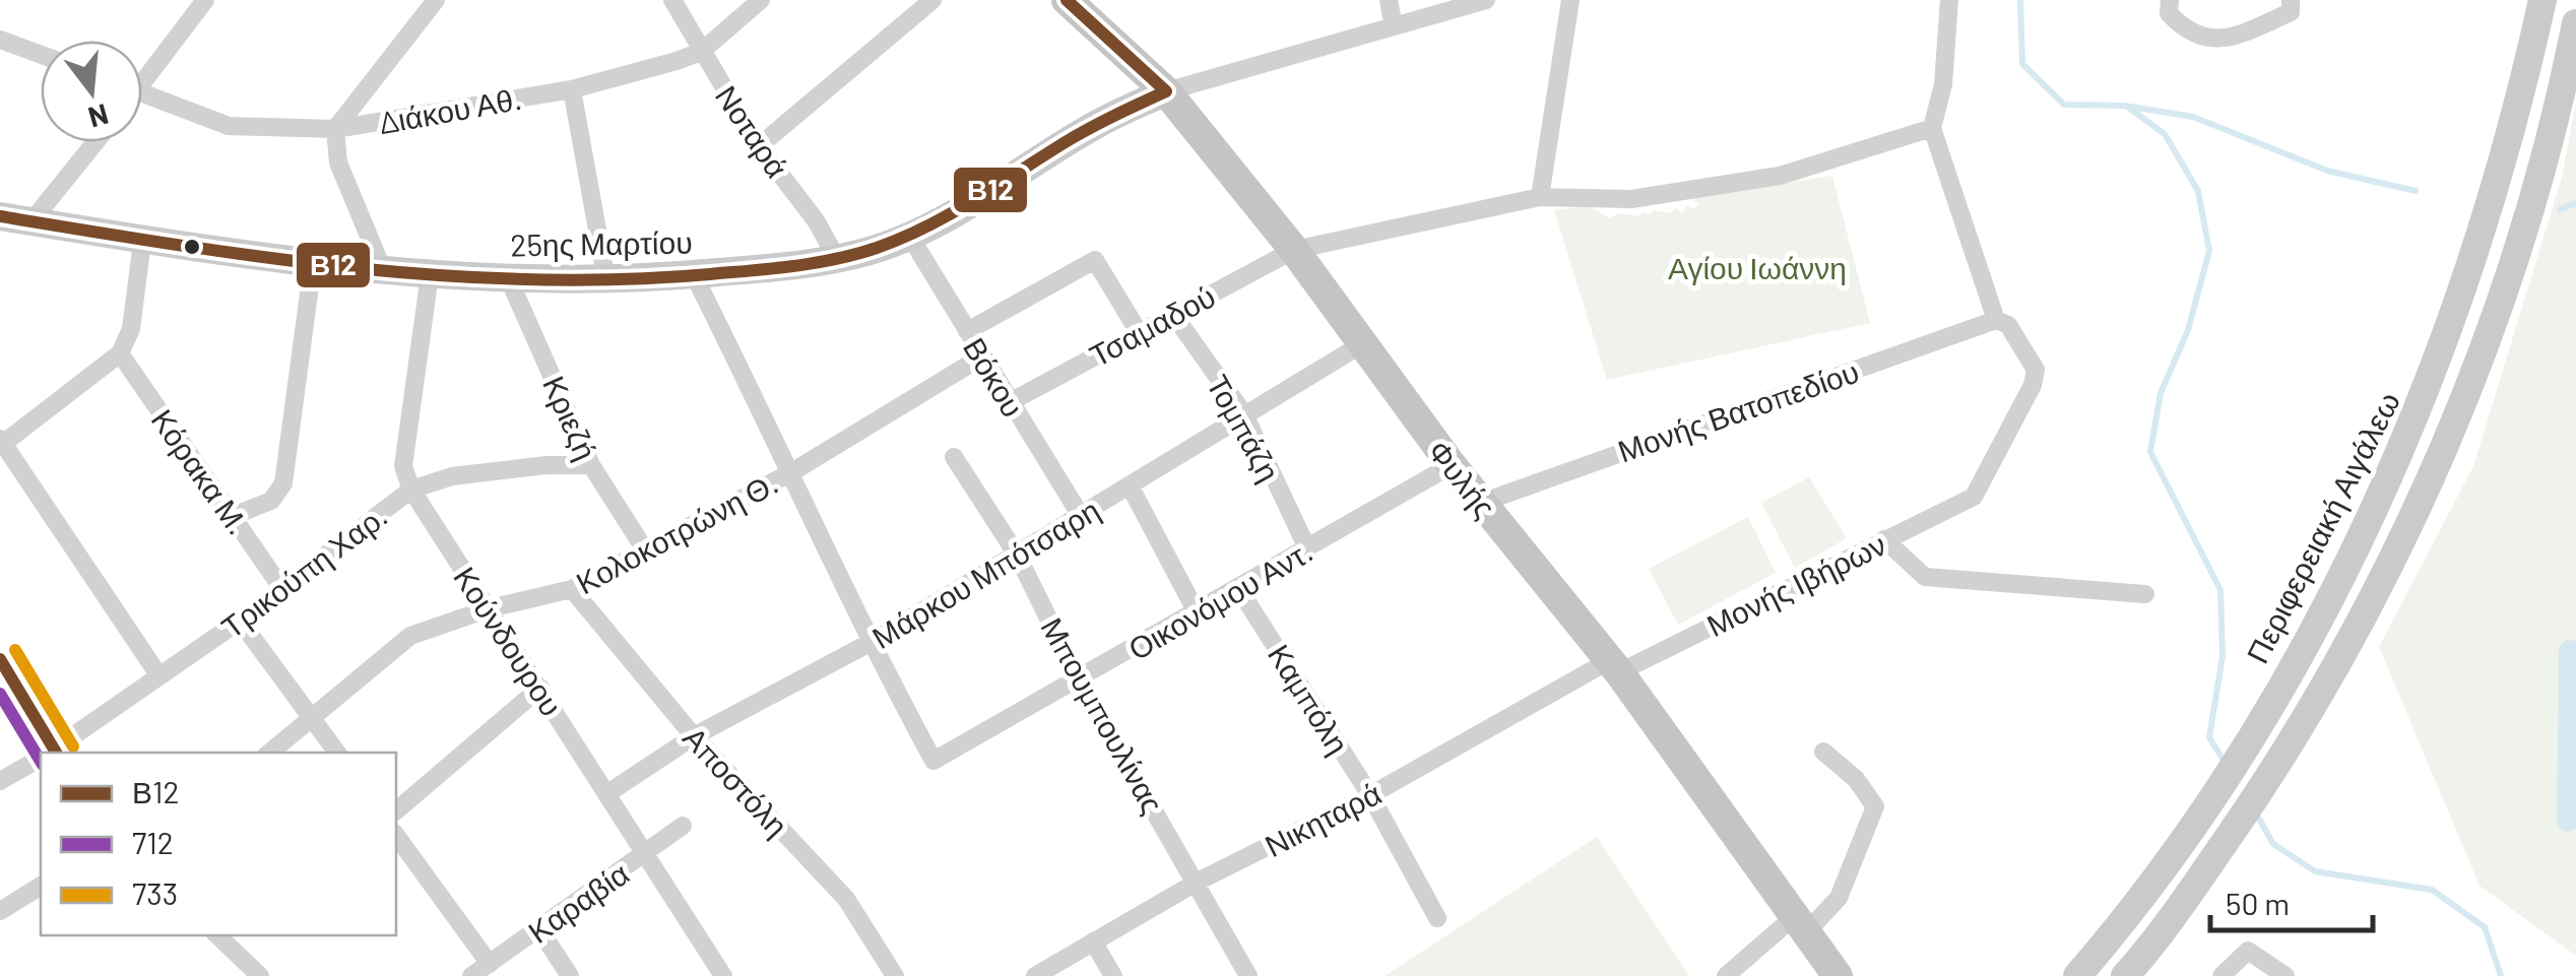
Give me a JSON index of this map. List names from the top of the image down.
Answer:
{
  "streets": {
    "main road": ["25ης Μαρτίου", "Φυλής", "Περιφερειακή Αιγάλεω"],
    "street": [
      "Διάκου Αθ.",
      "Νοταρά",
      "Τσαμαδού",
      "Βόκου",
      "Μονής Βατοπεδίου",
      "Κριεζή",
      "Τομπάζη",
      "Κόρακα Μ.",
      "Κολοκοτρώνη Θ.",
      "Τρικούπη Χαρ.",
      "Μάρκου Μπότσαρη",
      "Μονής Ιβήρων",
      "Οικονόμου Αντ.",
      "Κούνδουρου",
      "Καμπόλη",
      "Μπουμπουλίνας",
      "Αποστόλη",
      "Νικηταρά",
      "Καραβία"
    ]
  },
  "crossings": [
    ["Διάκου Αθ.", "Νοταρά"],
    ["Νοταρά", "25ης Μαρτίου"],
    ["25ης Μαρτίου", "Βόκου"],
    ["25ης Μαρτίου", "Κριεζή"],
    ["25ης Μαρτίου", "Φυλής"],
    ["25ης Μαρτίου", "Κούνδουρου"],
    ["Τσαμαδού", "Βόκου"],
    ["Τσαμαδού", "Τομπάζη"],
    ["Τσαμαδού", "Φυλής"],
    ["Βόκου", "Κολοκοτρώνη Θ."],
    ["Βόκου", "Μάρκου Μπότσαρη"],
    ["Μονής Βατοπεδίου", "Φυλής"],
    ["Μονής Βατοπεδίου", "Μονής Ιβήρων"],
    ["Κριεζή", "Κολοκοτρώνη Θ."],
    ["Κριεζή", "Τρικούπη Χαρ."],
    ["Τομπάζη", "Μάρκου Μπότσαρη"],
    ["Τομπάζη", "Οικονόμου Αντ."],
    ["Κόρακα Μ.", "Τρικούπη Χαρ."],
    ["Φυλής", "Μάρκου Μπότσαρη"],
    ["Φυλής", "Μονής Ιβήρων"],
    ["Φυλής", "Οικονόμου Αντ."],
    ["Φυλής", "Νικηταρά"],
    ["Κολοκοτρώνη Θ.", "Κούνδουρου"],
    ["Κολοκοτρώνη Θ.", "Αποστόλη"],
    ["Τρικούπη Χαρ.", "Κούνδουρου"],
    ["Μάρκου Μπότσαρη", "Οικονόμου Αντ."],
    ["Μάρκου Μπότσαρη", "Κούνδουρου"],
    ["Μάρκου Μπότσαρη", "Μπουμπουλίνας"],
    ["Μάρκου Μπότσαρη", "Αποστόλη"],
    ["Μονής Ιβήρων", "Νικηταρά"],
    ["Οικονόμου Αντ.", "Καμπόλη"],
    ["Οικονόμου Αντ.", "Μπουμπουλίνας"],
    ["Κούνδουρου", "Καραβία"],
    ["Καμπόλη", "Νικηταρά"],
    ["Μπουμπουλίνας", "Νικηταρά"]
  ],
  "parks": ["Αγίου Ιωάννη"],
  "lines": ["transit line Β12", "transit line 733", "transit line 712"],
  "legend": ["Β12", "712", "733"],
  "scale_bar": "50 m",
  "north": "bottom"
}
